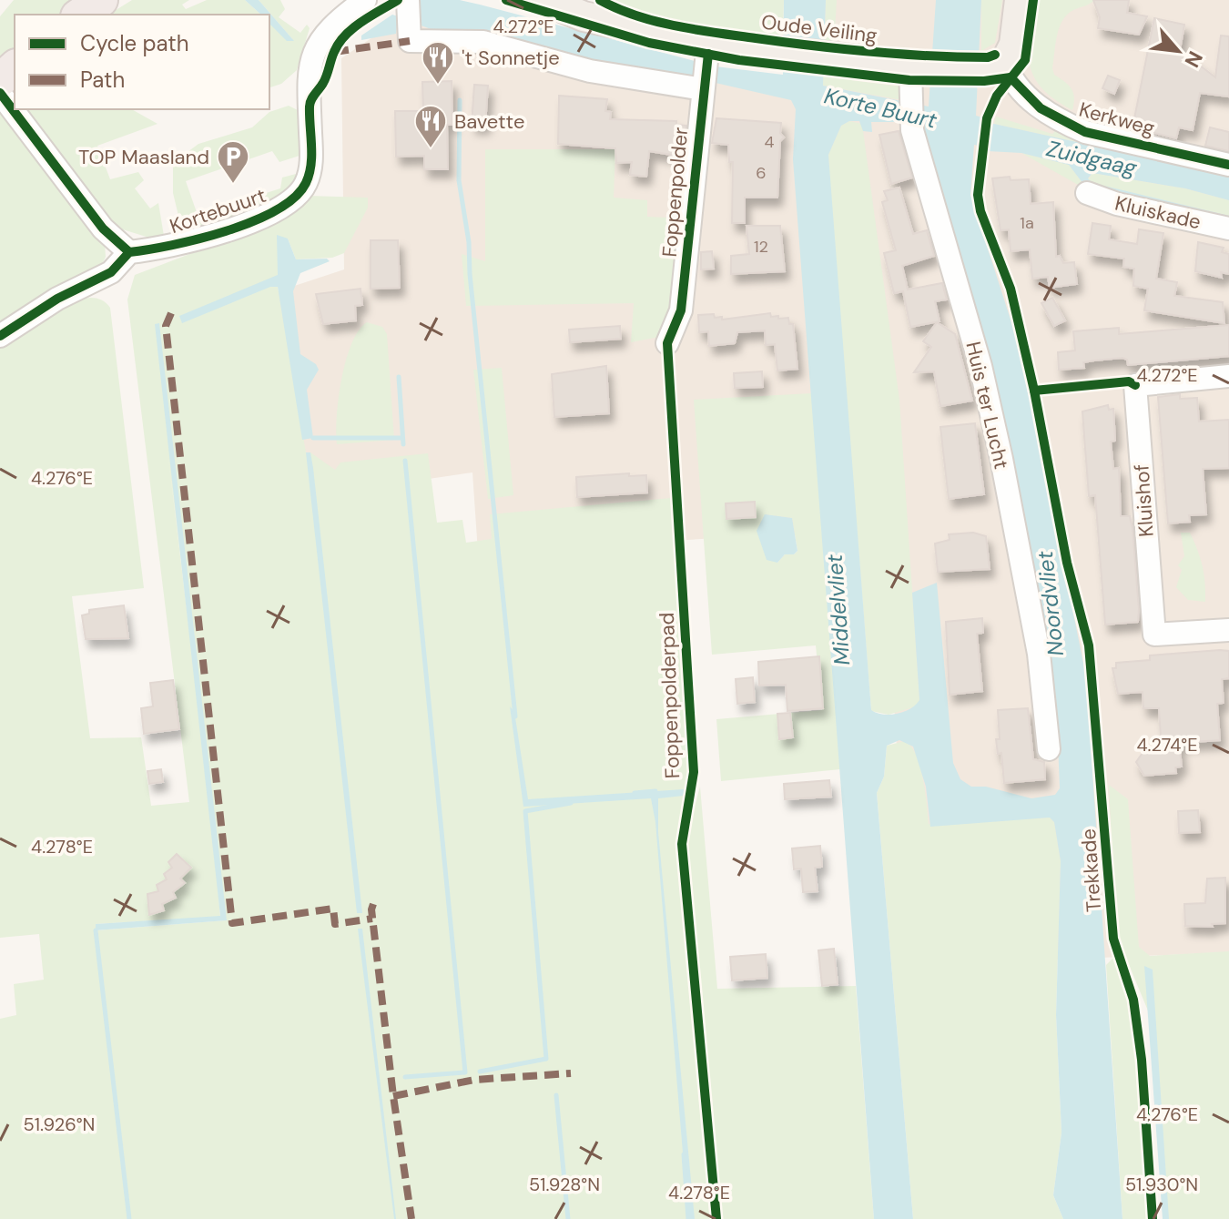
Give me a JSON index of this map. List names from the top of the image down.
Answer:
{
  "streets": {
    "main road": ["Oude Veiling"],
    "street": [
      "Kerkweg",
      "Foppenpolder",
      "Kortebuurt",
      "Kluiskade",
      "Huis ter Lucht",
      "Kluishof"
    ],
    "cycle path": ["Foppenpolderpad", "Trekkade"]
  },
  "crossings": [
    ["Oude Veiling", "Kerkweg"],
    ["Oude Veiling", "Foppenpolder"],
    ["Oude Veiling", "Huis ter Lucht"]
  ],
  "water": [
    "Korte Buurt",
    "Zuidgaag",
    "Noordvliet",
    "Middelvliet"
  ],
  "places": {
    "restaurant": ["'t Sonnetje", "Bavette"],
    "parking": ["TOP Maasland"]
  },
  "house_numbers": [
    "4",
    "6",
    "1a",
    "12"
  ],
  "legend": ["Cycle path", "Path"],
  "north": "bottom right",
  "coordinates": [
    "4.272°E",
    "4.276°E",
    "4.274°E",
    "4.278°E",
    "51.926°N",
    "51.928°N",
    "51.930°N"
  ]
}
